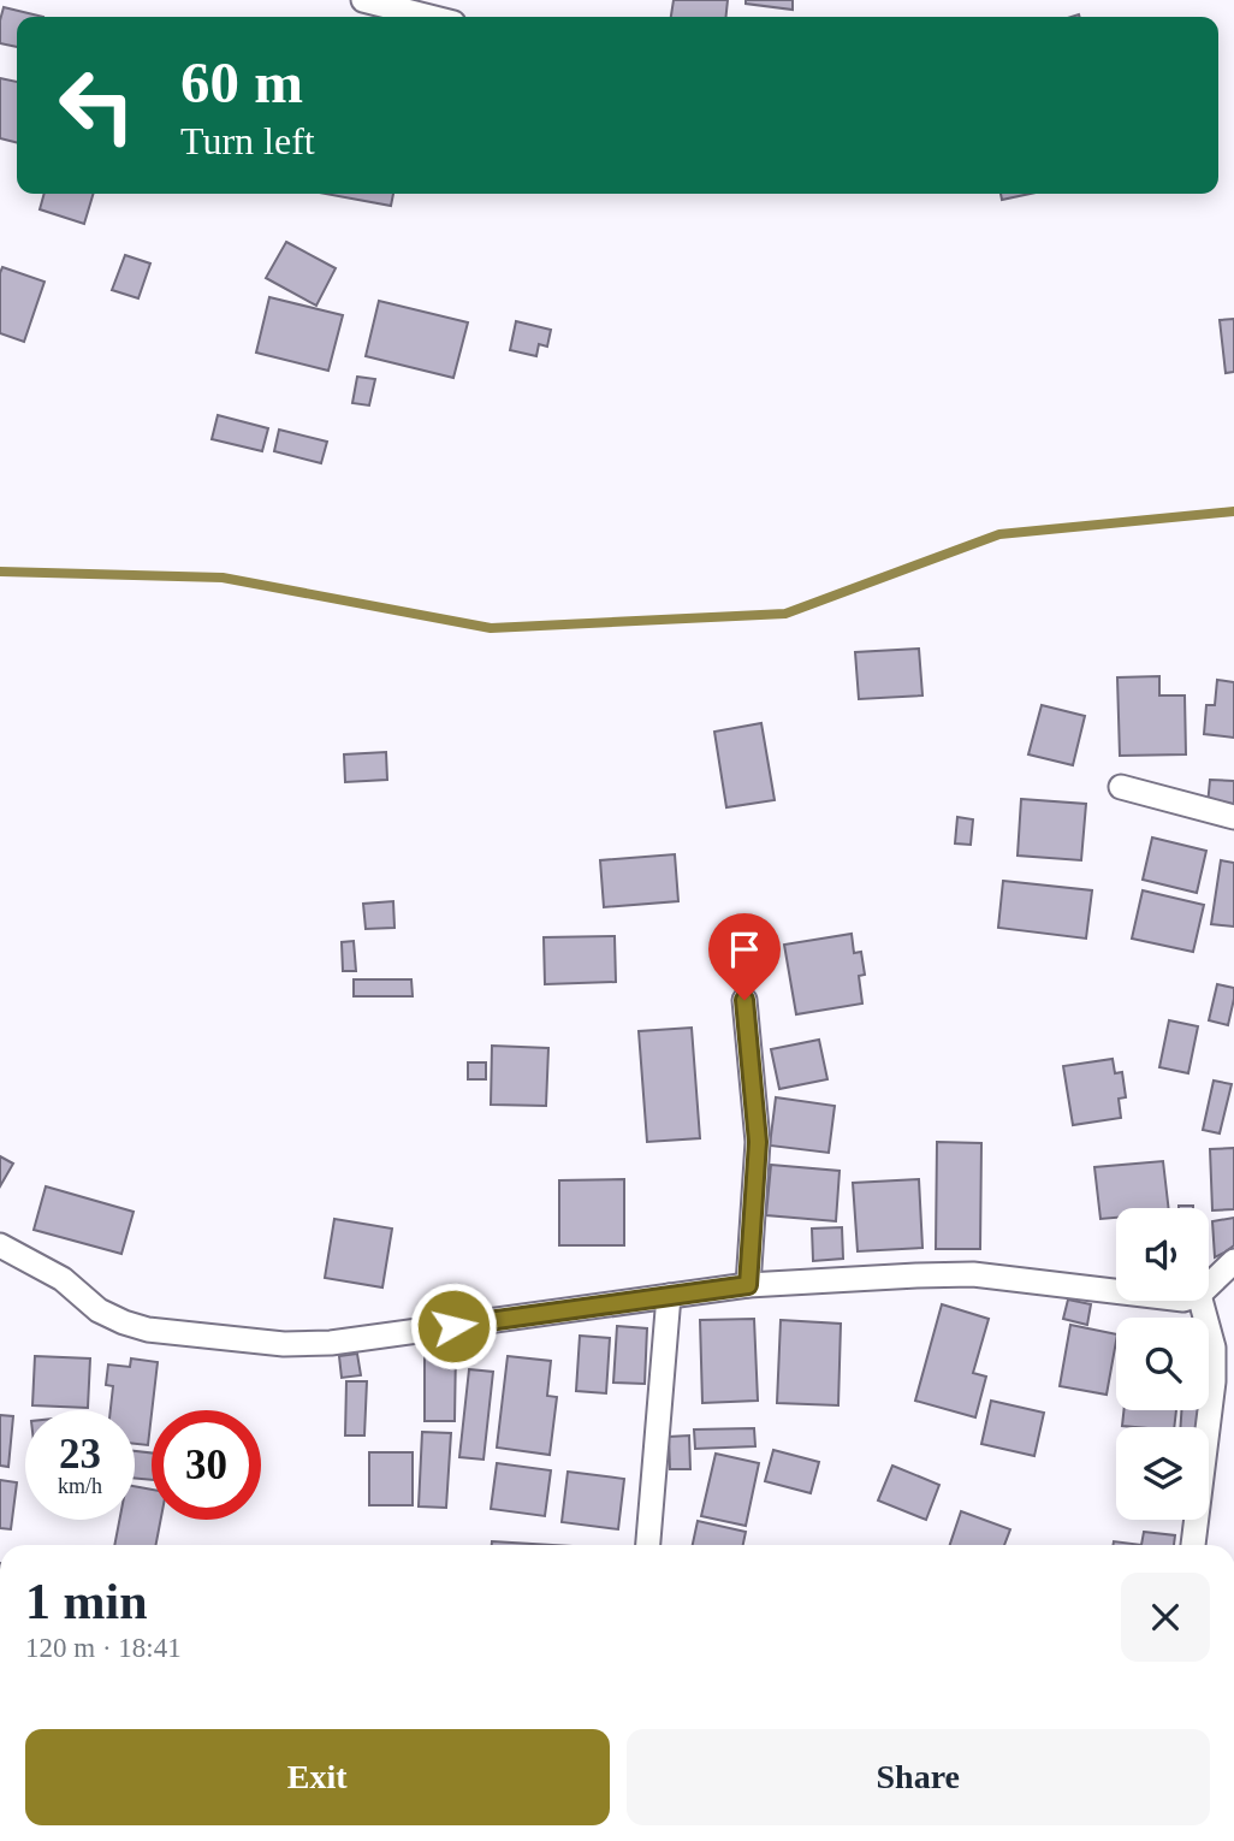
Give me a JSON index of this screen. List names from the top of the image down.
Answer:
{
  "page": {
    "turn": ["60 m", "Turn left"],
    "speed": "23 km/h",
    "limit": "30",
    "heading": ["1 min", "120 m · 18:41"],
    "buttons": ["Exit", "Share"]
  }
}
